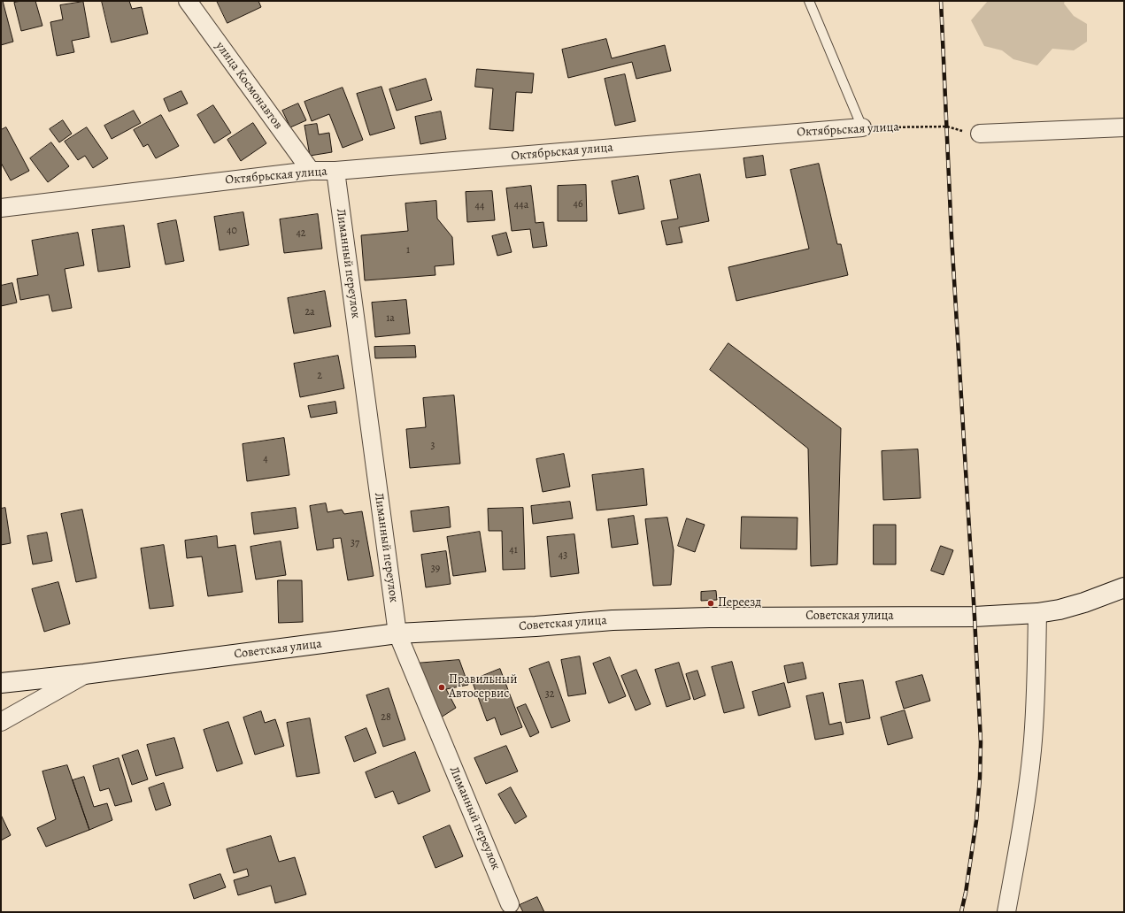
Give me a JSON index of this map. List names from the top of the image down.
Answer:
{
  "streets": {
    "street": [
      "улица Космонавтов",
      "Октябрьская улица",
      "Лиманный переулок",
      "Советская улица"
    ]
  },
  "crossings": [
    ["улица Космонавтов", "Октябрьская улица"],
    ["Октябрьская улица", "Лиманный переулок"],
    ["Лиманный переулок", "Советская улица"]
  ],
  "places": ["Переезд", "Правильный Автосервис"],
  "house_numbers": [
    "46",
    "44а",
    "44",
    "40",
    "42",
    "1",
    "2а",
    "1а",
    "2",
    "3",
    "4",
    "37",
    "41",
    "43",
    "39",
    "32",
    "28"
  ]
}
